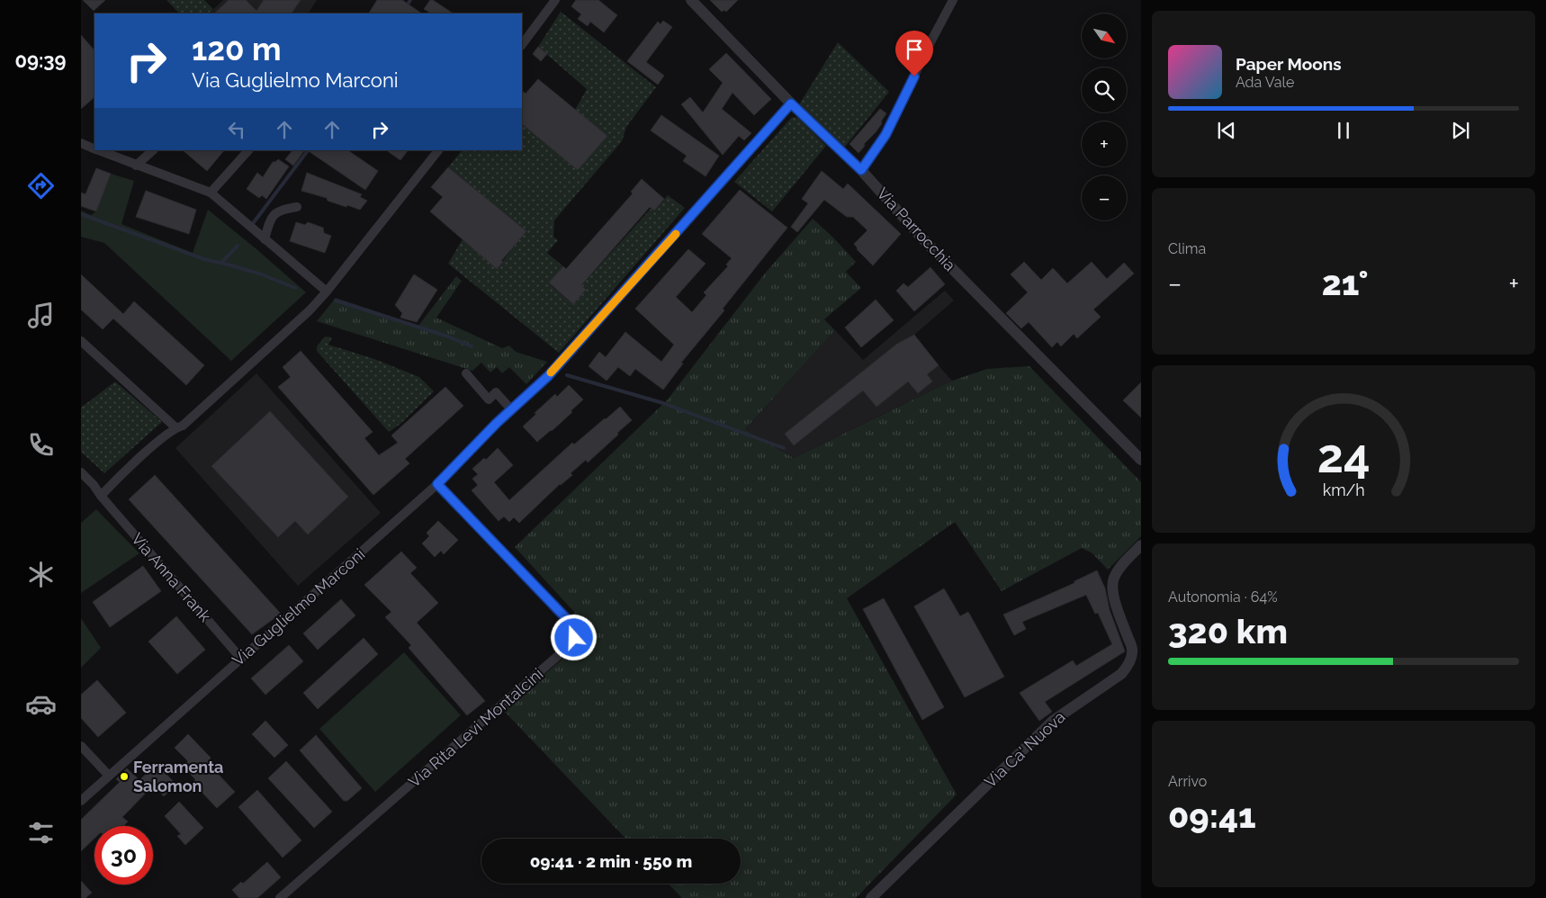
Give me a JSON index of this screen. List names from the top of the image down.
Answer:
{
  "streets": {
    "street": [
      "Via Parrocchia",
      "Via Anna Frank",
      "Via Guglielmo Marconi",
      "Via Rita Levi Montalcini",
      "Via Ca' Nuova"
    ]
  },
  "crossings": [
    ["Via Parrocchia", "Via Guglielmo Marconi"],
    ["Via Anna Frank", "Via Guglielmo Marconi"],
    ["Via Guglielmo Marconi", "Via Rita Levi Montalcini"]
  ],
  "places": ["Ferramenta Salomon"],
  "north": "bottom right",
  "page": {
    "tabs": "09:39",
    "map_buttons": ["+", "−"],
    "turn": ["120 m", "Via Guglielmo Marconi"],
    "song": ["Paper Moons", "Ada Vale"],
    "tile": [
      "Clima",
      ["Autonomia · 64%", "320 km"],
      ["Arrivo", "09:41"]
    ],
    "heat": ["−", "21°", "+"],
    "limit": "30",
    "trip": "09:41 · 2 min · 550 m",
    "gauge": ["24", "km/h"]
  }
}
